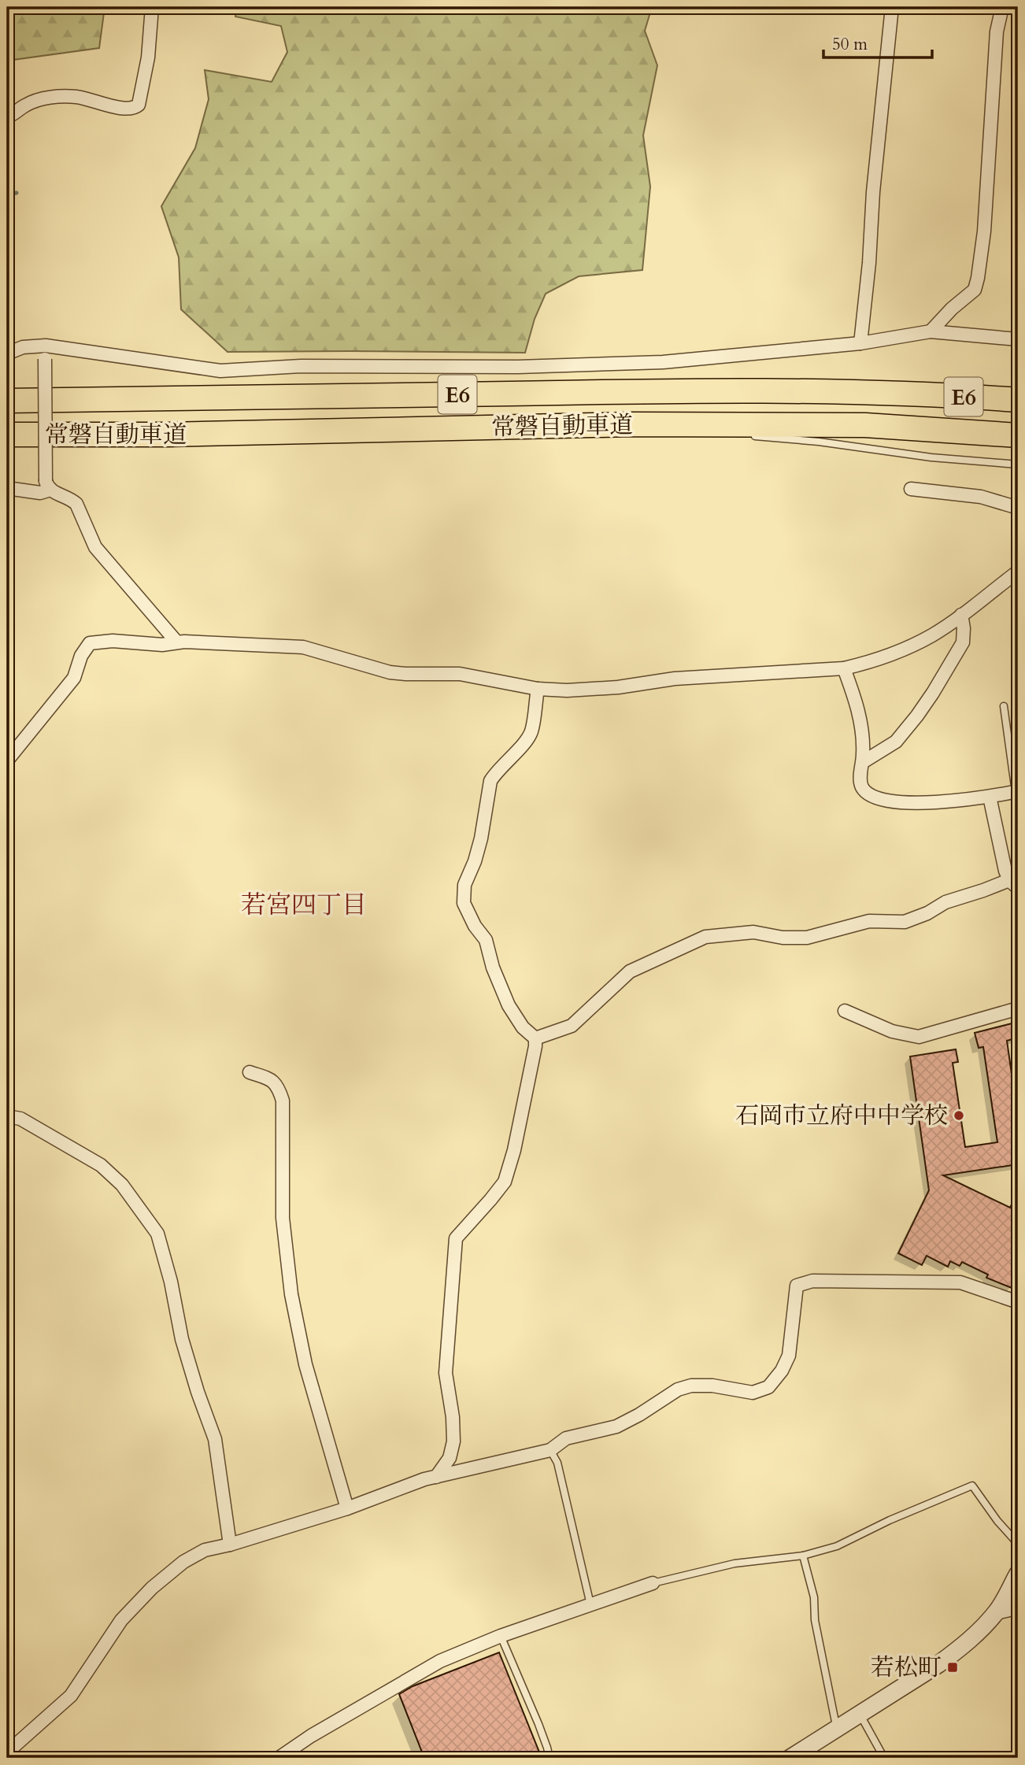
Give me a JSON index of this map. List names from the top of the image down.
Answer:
{
  "streets": {
    "highway": ["E6", "常磐自動車道"]
  },
  "districts": ["若宮四丁目"],
  "places": {
    "other": ["石岡市立府中中学校"],
    "transit": ["若松町"]
  },
  "scale_bar": "50 m"
}
